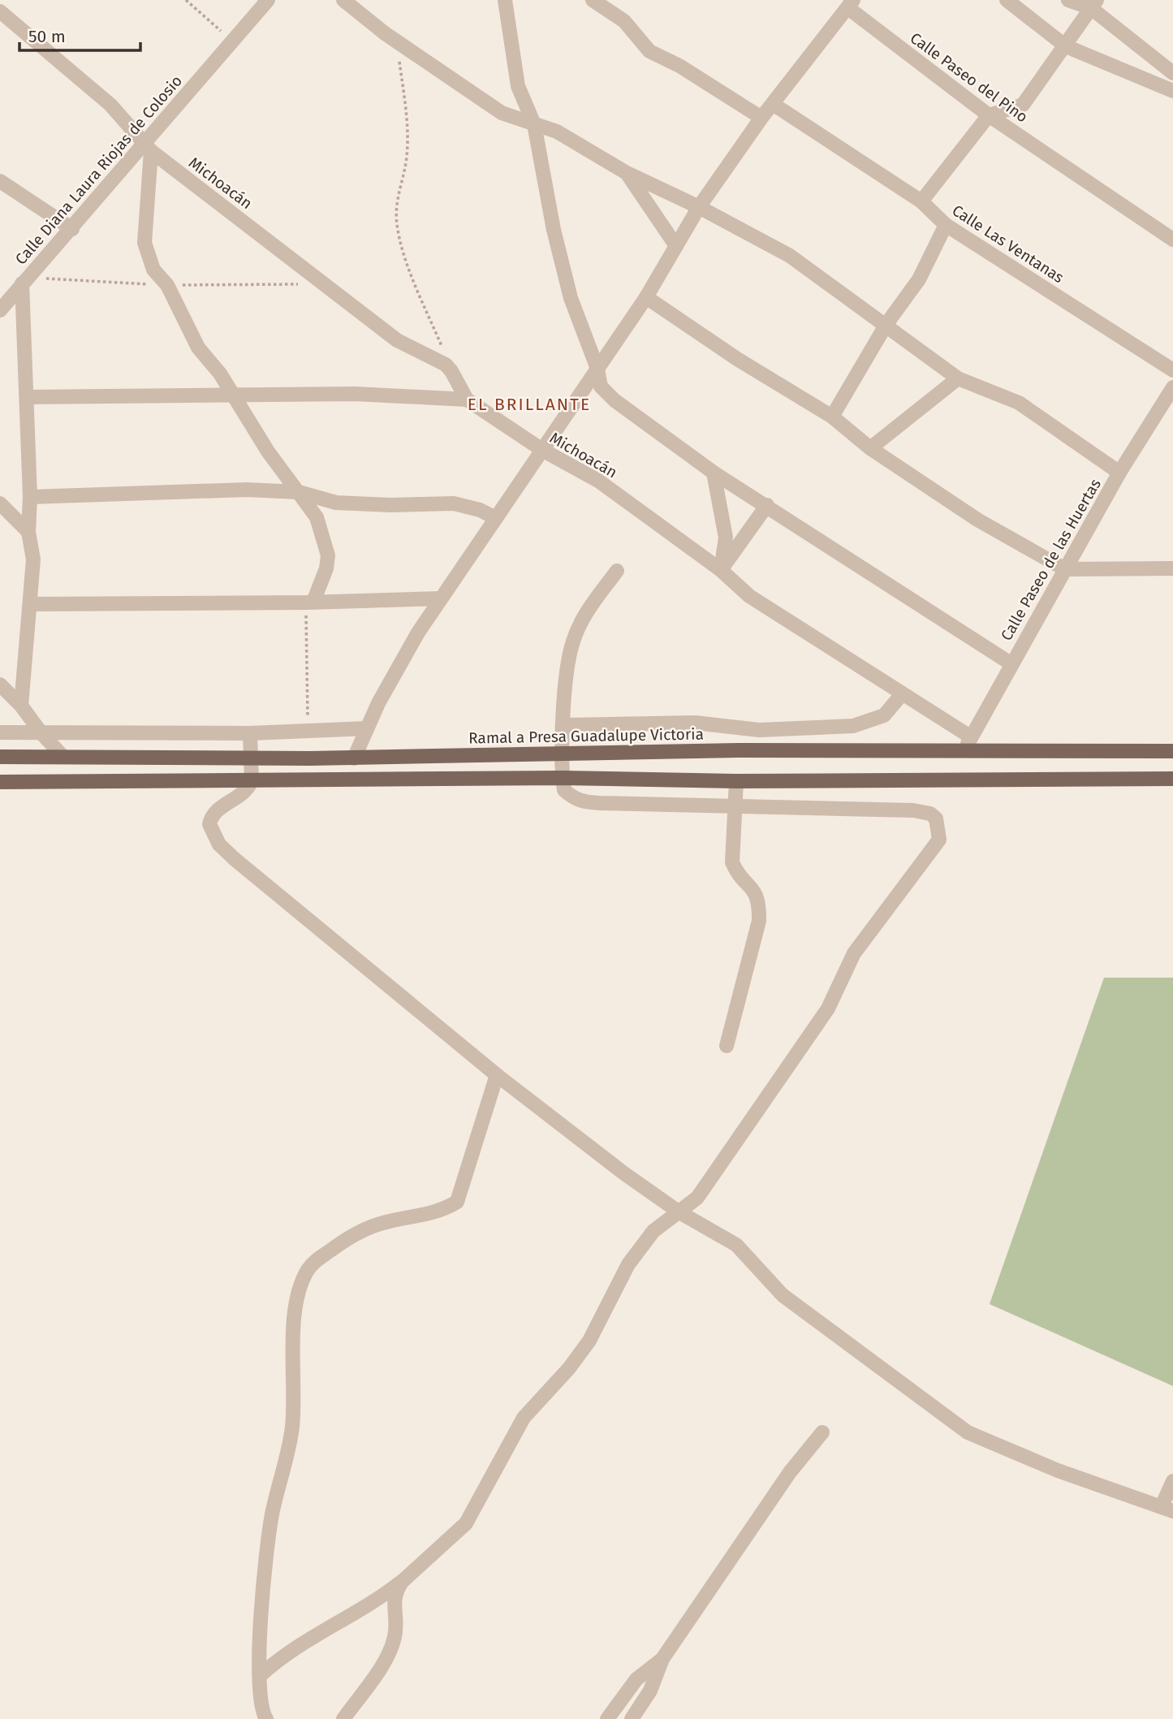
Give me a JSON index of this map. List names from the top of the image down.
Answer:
{
  "streets": {
    "main road": ["Ramal a Presa Guadalupe Victoria"],
    "street": [
      "Calle Paseo del Pino",
      "Calle Diana Laura Riojas de Colosio",
      "Michoacán",
      "Calle Las Ventanas",
      "Calle Paseo de las Huertas"
    ]
  },
  "crossings": [
    ["Calle Paseo del Pino", "Michoacán"],
    ["Calle Paseo del Pino", "Calle Las Ventanas"],
    ["Calle Paseo del Pino", "Ramal a Presa Guadalupe Victoria"],
    ["Calle Diana Laura Riojas de Colosio", "Michoacán"],
    ["Michoacán", "Calle Paseo de las Huertas"],
    ["Calle Paseo de las Huertas", "Ramal a Presa Guadalupe Victoria"]
  ],
  "districts": ["EL BRILLANTE"],
  "scale_bar": "50 m"
}
